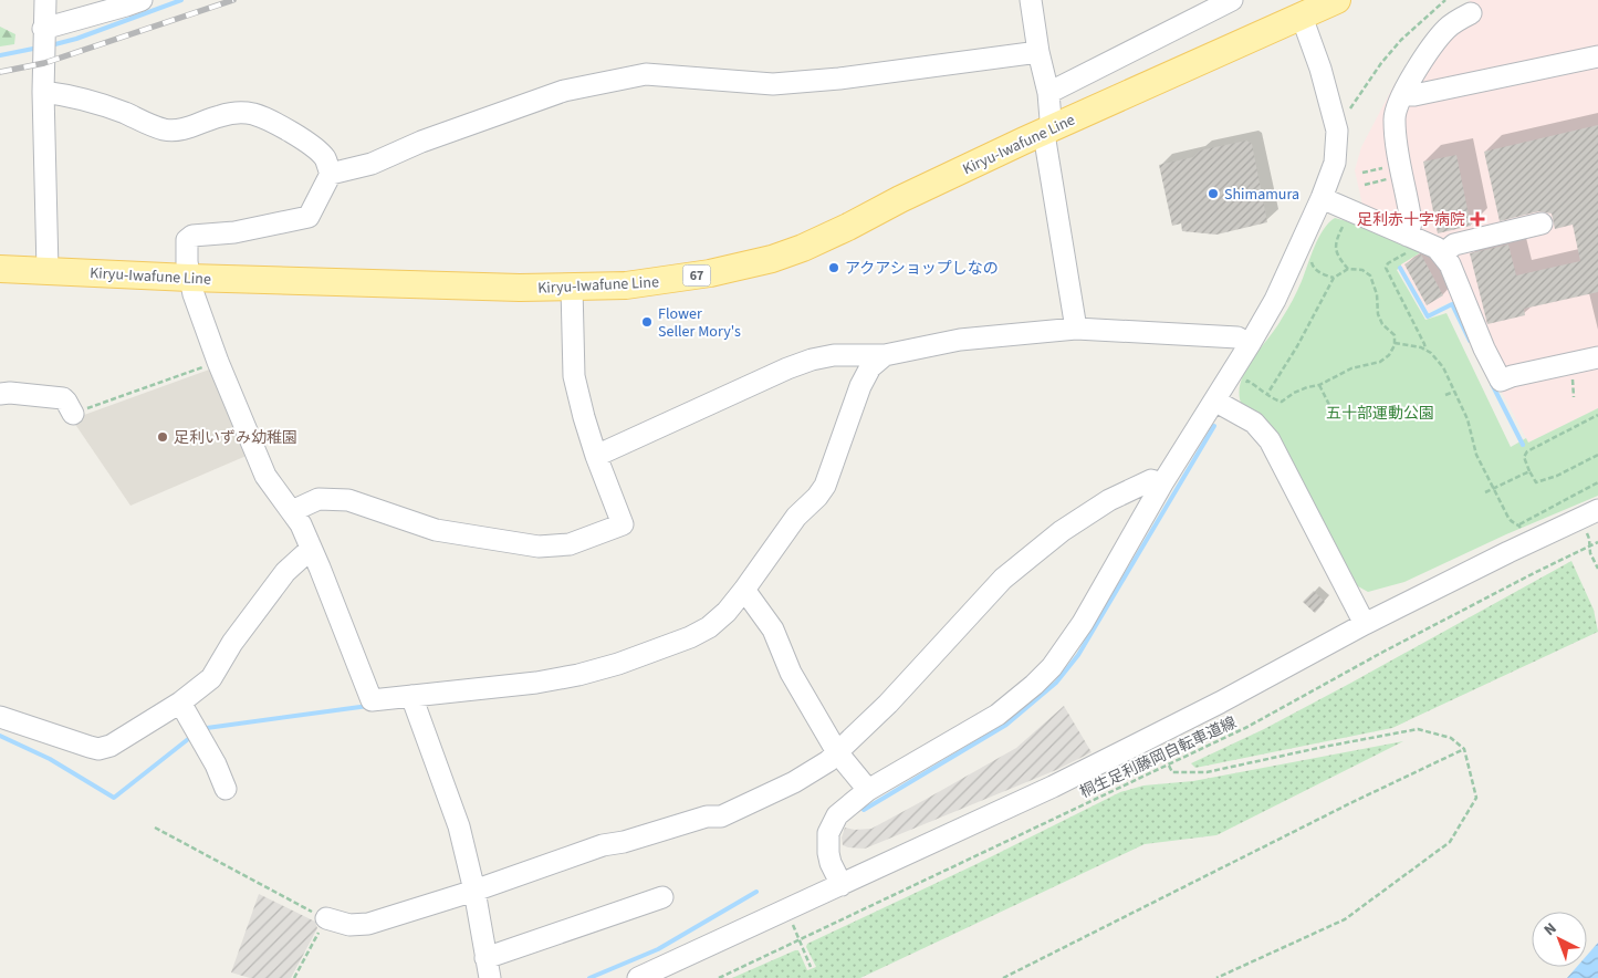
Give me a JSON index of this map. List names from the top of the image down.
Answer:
{
  "streets": {
    "main road": ["Kiryu-Iwafune Line", "67"],
    "path": ["桐生足利藤岡自転車道線"]
  },
  "parks": ["五十部運動公園"],
  "places": {
    "other": [
      "Shimamura",
      "アクアショップしなの",
      "Flower Seller Mory's",
      "足利いずみ幼稚園"
    ],
    "health": ["足利赤十字病院"]
  },
  "north": "top left"
}
